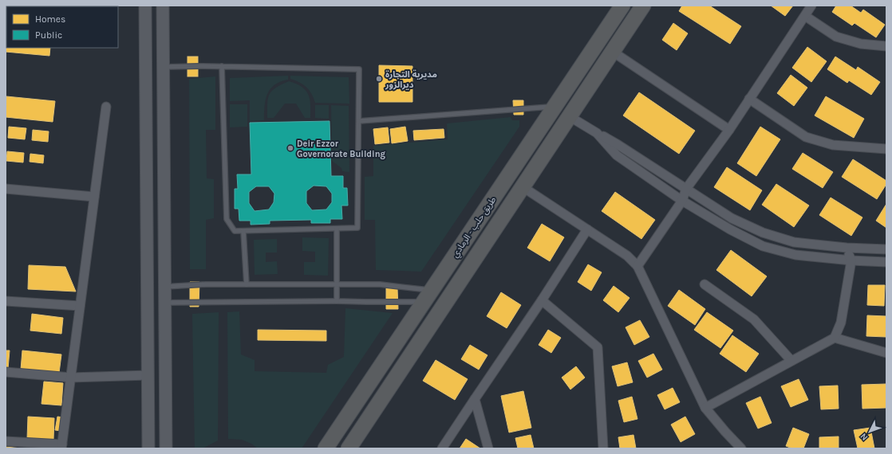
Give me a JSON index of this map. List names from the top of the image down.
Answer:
{
  "streets": {
    "highway": ["طريق حلب - الرمادي"]
  },
  "places": ["مديرية التجارة ديرالزور", "Deir Ezzor Governorate Building"],
  "legend": ["Homes", "Public"],
  "north": "bottom left"
}
